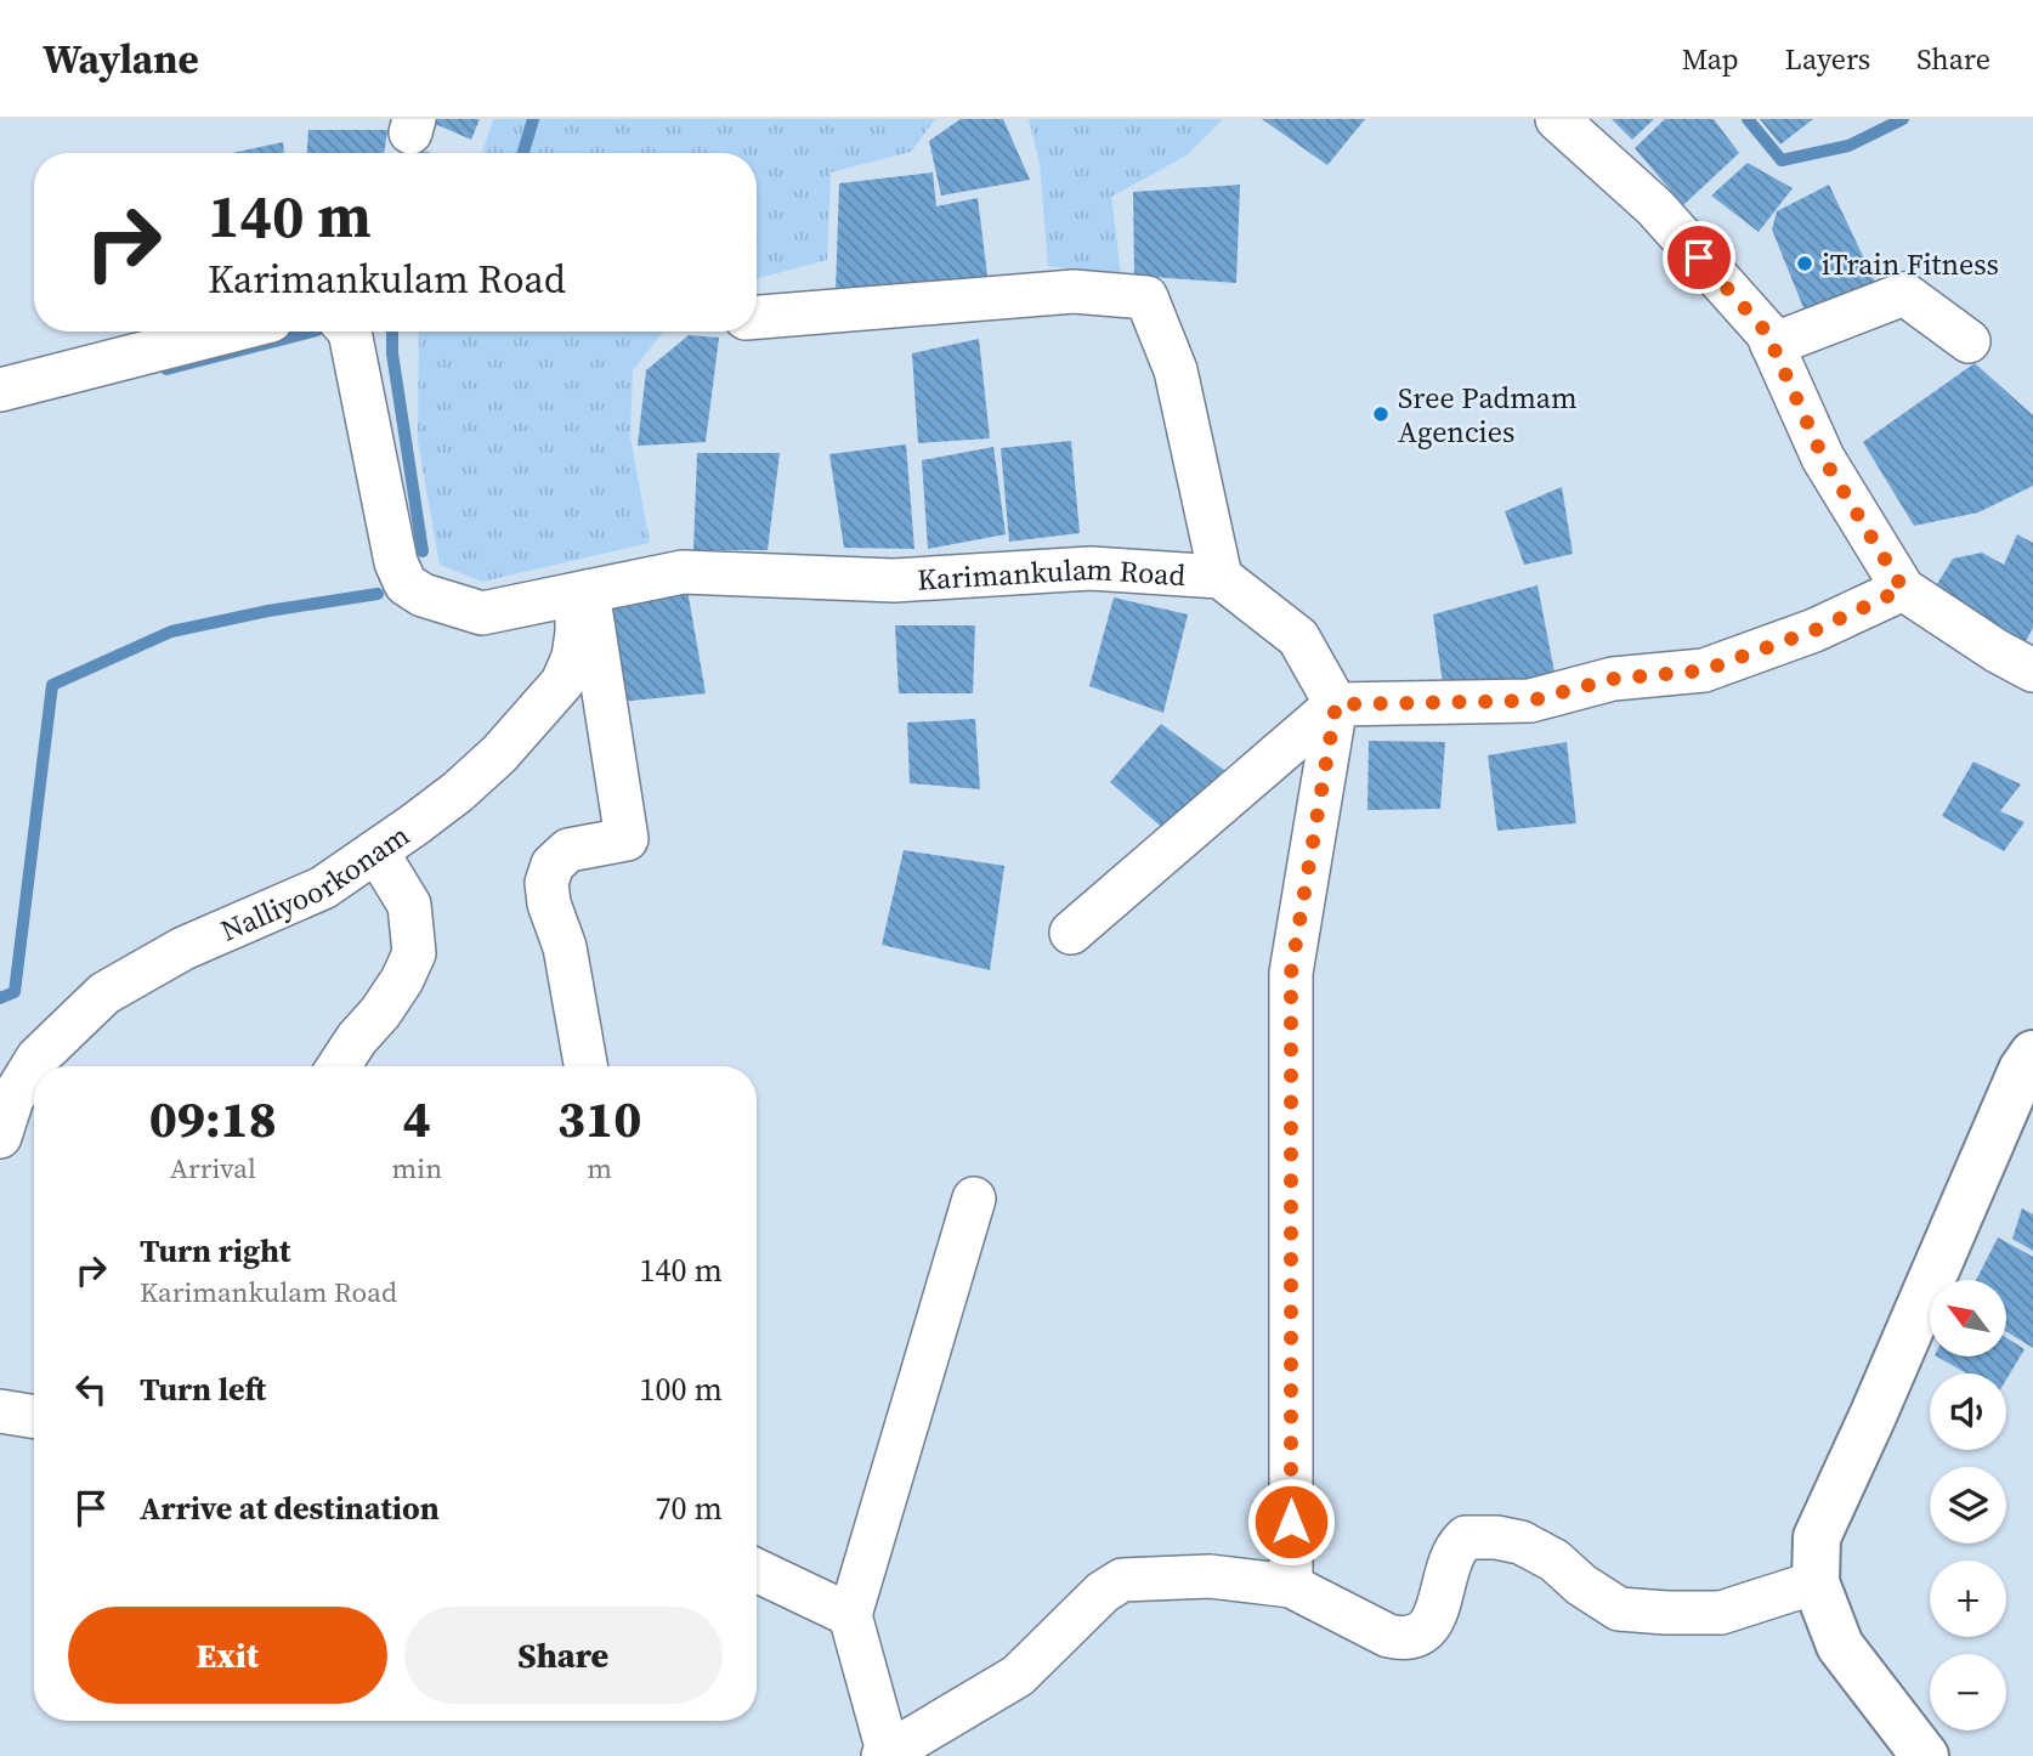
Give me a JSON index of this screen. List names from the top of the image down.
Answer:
{
  "streets": {
    "street": ["Karimankulam Road", "Nalliyoorkonam"]
  },
  "crossings": [
    ["Karimankulam Road", "Nalliyoorkonam"]
  ],
  "places": ["iTrain Fitness", "Sree Padmam Agencies"],
  "north": "top left",
  "page": {
    "header": "Waylane",
    "nav": ["Map", "Layers", "Share"],
    "turn": ["140 m", "Karimankulam Road"],
    "eta": [
      "09:18",
      "Arrival",
      "4",
      "min",
      "310",
      "m"
    ],
    "list": [
      {
        "name": "Turn right",
        "note": "Karimankulam Road",
        "value": "140 m"
      },
      {
        "name": "Turn left",
        "value": "100 m"
      },
      {
        "name": "Arrive at destination",
        "value": "70 m"
      }
    ],
    "map_buttons": ["+", "−"],
    "buttons": ["Exit", "Share"]
  }
}
